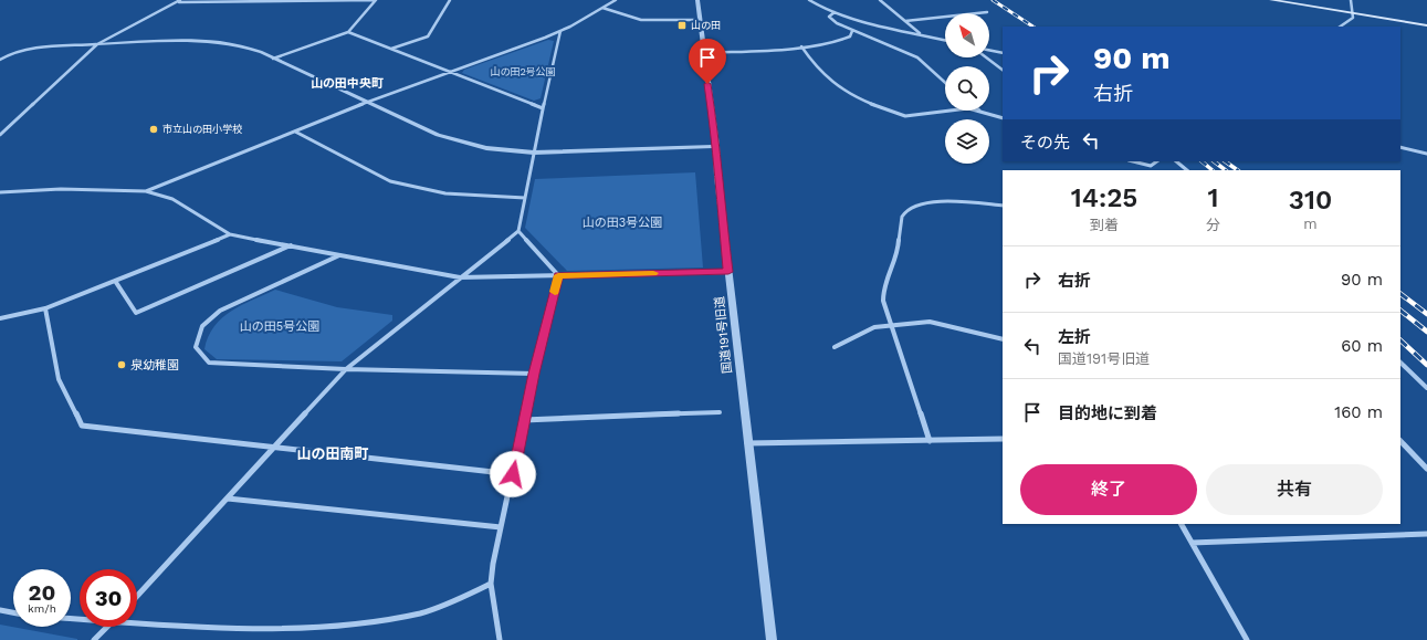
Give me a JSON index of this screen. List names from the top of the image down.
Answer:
{
  "streets": {
    "street": ["国道191号旧道"]
  },
  "districts": ["山の田中央町", "山の田南町"],
  "parks": ["山の田2号公園", "山の田3号公園", "山の田5号公園"],
  "places": {
    "transit": ["山の田"],
    "other": ["市立山の田小学校", "泉幼稚園"]
  },
  "north": "top left",
  "page": {
    "turn": ["90 m", "右折"],
    "then": "その先",
    "eta": [
      "14:25",
      "到着",
      "1",
      "分",
      "310",
      "m"
    ],
    "list": [
      {
        "name": "右折",
        "value": "90 m"
      },
      {
        "name": "左折",
        "note": "国道191号旧道",
        "value": "60 m"
      },
      {
        "name": "目的地に到着",
        "value": "160 m"
      }
    ],
    "buttons": ["終了", "共有"],
    "speed": "20 km/h",
    "limit": "30"
  }
}
